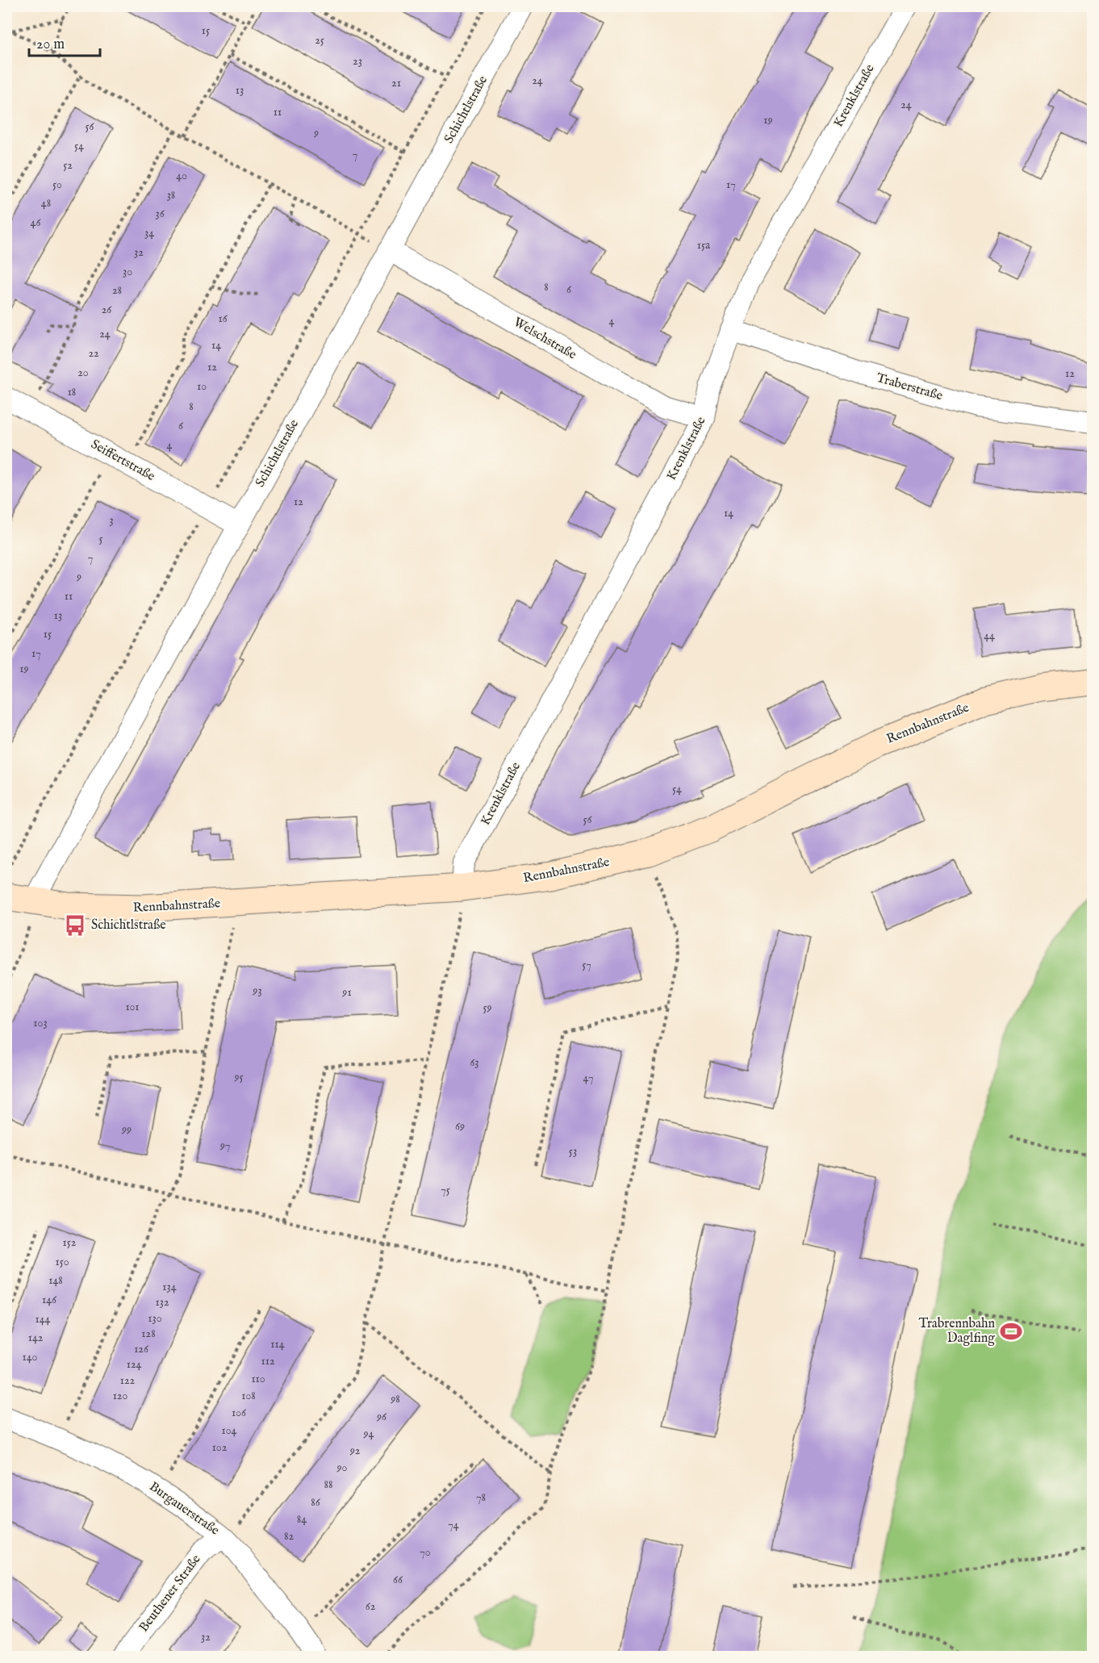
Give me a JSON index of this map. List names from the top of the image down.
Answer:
{
  "streets": {
    "street": [
      "Krenklstraße",
      "Schichtlstraße",
      "Welschstraße",
      "Traberstraße",
      "Seiffertstraße",
      "Rennbahnstraße",
      "Burgauerstraße",
      "Beuthener Straße"
    ]
  },
  "crossings": [
    ["Krenklstraße", "Welschstraße"],
    ["Krenklstraße", "Traberstraße"],
    ["Krenklstraße", "Rennbahnstraße"],
    ["Schichtlstraße", "Welschstraße"],
    ["Schichtlstraße", "Seiffertstraße"],
    ["Schichtlstraße", "Rennbahnstraße"],
    ["Burgauerstraße", "Beuthener Straße"]
  ],
  "places": {
    "bus stop": ["Schichtlstraße"],
    "sports": ["Trabrennbahn Daglfing"]
  },
  "house_numbers": [
    "15",
    "25",
    "23",
    "24",
    "21",
    "13",
    "24",
    "11",
    "19",
    "56",
    "9",
    "54",
    "7",
    "52",
    "40",
    "50",
    "17",
    "38",
    "48",
    "36",
    "46",
    "34",
    "15a",
    "32",
    "30",
    "8",
    "6",
    "28",
    "26",
    "16",
    "4",
    "24",
    "14",
    "22",
    "12",
    "20",
    "12",
    "10",
    "18",
    "8",
    "6",
    "4",
    "12",
    "14",
    "3",
    "5",
    "7",
    "9",
    "11",
    "13",
    "15",
    "44",
    "17",
    "19",
    "54",
    "56",
    "57",
    "93",
    "91",
    "101",
    "59",
    "103",
    "63",
    "95",
    "47",
    "69",
    "99",
    "97",
    "53",
    "75",
    "152",
    "150",
    "148",
    "134",
    "146",
    "132",
    "130",
    "144",
    "128",
    "142",
    "114",
    "126",
    "140",
    "112",
    "124",
    "110",
    "122",
    "120",
    "108",
    "98",
    "106",
    "96",
    "104",
    "94",
    "102",
    "92",
    "90",
    "88",
    "78",
    "86",
    "84",
    "74",
    "82",
    "70",
    "66",
    "62",
    "32"
  ],
  "scale_bar": "20 m"
}
